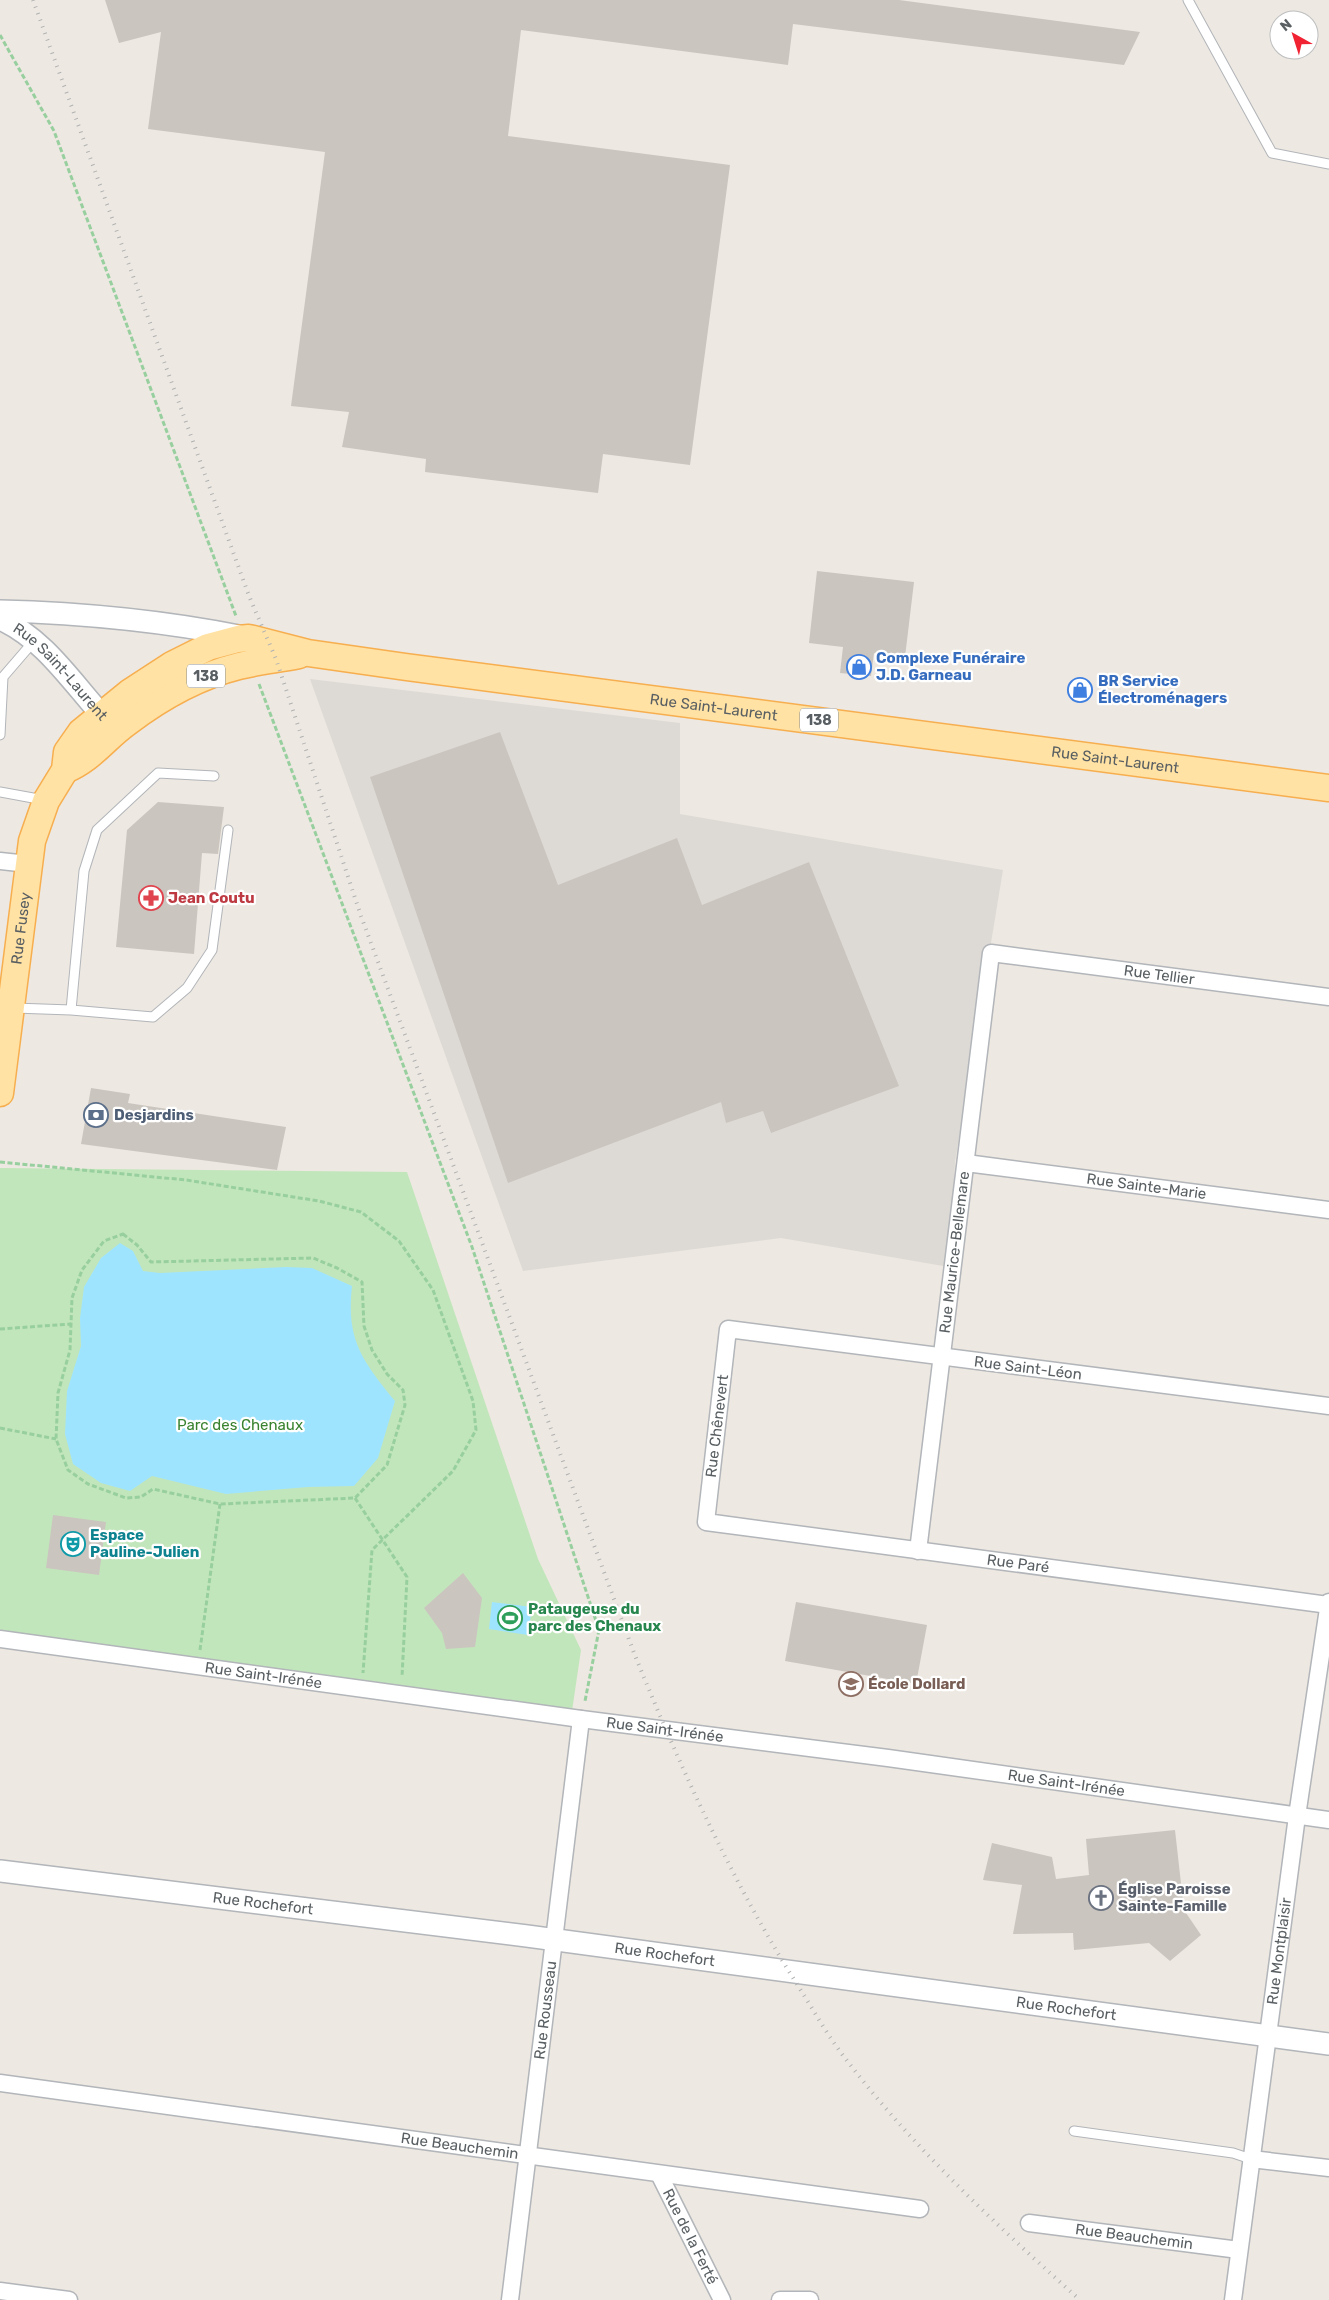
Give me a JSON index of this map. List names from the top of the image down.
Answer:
{
  "streets": {
    "main road": ["Rue Saint-Laurent", "138", "Rue Fusey"],
    "street": [
      "Rue Tellier",
      "Rue Sainte-Marie",
      "Rue Maurice-Bellemare",
      "Rue Saint-Léon",
      "Rue Chênevert",
      "Rue Paré",
      "Rue Saint-Irénée",
      "Rue Rochefort",
      "Rue Montplaisir",
      "Rue Rousseau",
      "Rue Beauchemin",
      "Rue de la Ferté"
    ]
  },
  "crossings": [
    ["Rue Saint-Laurent", "Rue Fusey"],
    ["Rue Tellier", "Rue Maurice-Bellemare"],
    ["Rue Sainte-Marie", "Rue Maurice-Bellemare"],
    ["Rue Maurice-Bellemare", "Rue Saint-Léon"],
    ["Rue Maurice-Bellemare", "Rue Paré"],
    ["Rue Saint-Léon", "Rue Chênevert"],
    ["Rue Chênevert", "Rue Paré"],
    ["Rue Paré", "Rue Montplaisir"],
    ["Rue Saint-Irénée", "Rue Montplaisir"],
    ["Rue Saint-Irénée", "Rue Rousseau"],
    ["Rue Rochefort", "Rue Montplaisir"],
    ["Rue Rochefort", "Rue Rousseau"],
    ["Rue Montplaisir", "Rue Beauchemin"],
    ["Rue Rousseau", "Rue Beauchemin"],
    ["Rue Beauchemin", "Rue de la Ferté"]
  ],
  "parks": ["Parc des Chenaux"],
  "places": {
    "shop": ["Complexe Funéraire J.D. Garneau", "BR Service Électroménagers"],
    "pharmacy": ["Jean Coutu"],
    "bank": ["Desjardins"],
    "theatre": ["Espace Pauline-Julien"],
    "sports": ["Pataugeuse du parc des Chenaux"],
    "school or university": ["École Dollard"],
    "church": ["Église Paroisse Sainte-Famille"]
  },
  "north": "top left"
}
